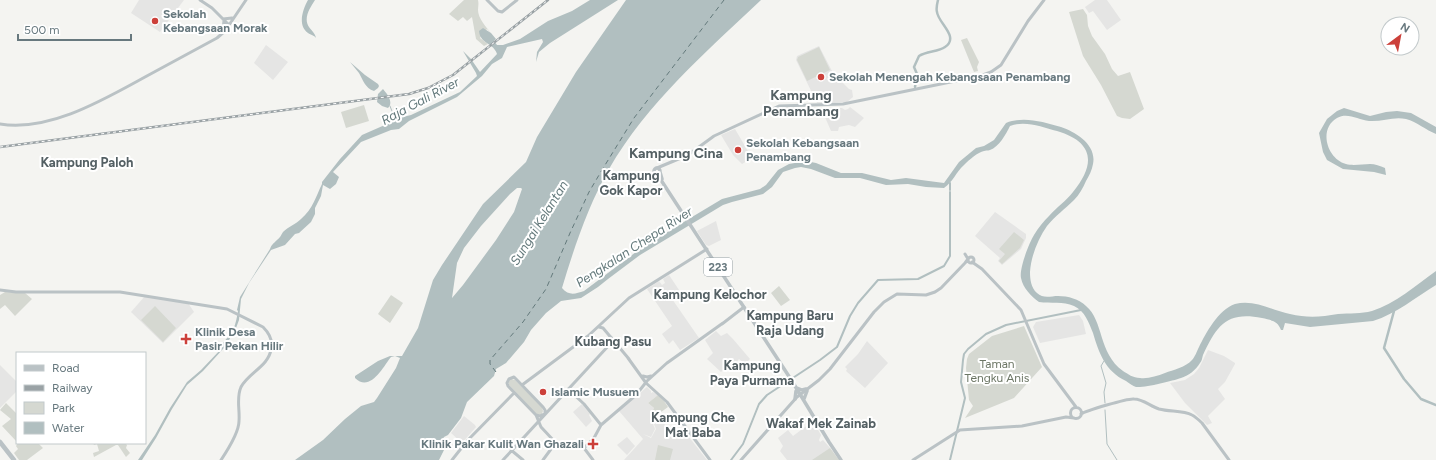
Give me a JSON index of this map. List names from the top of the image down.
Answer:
{
  "streets": {
    "main road": ["223"]
  },
  "districts": [
    "Kampung Penambang",
    "Kampung Cina",
    "Kampung Paloh",
    "Kampung Gok Kapor",
    "Kampung Kelochor",
    "Kampung Baru Raja Udang",
    "Kubang Pasu",
    "Kampung Paya Purnama",
    "Kampung Che Mat Baba",
    "Wakaf Mek Zainab"
  ],
  "water": ["Raja Gali River", "Sungai Kelantan", "Pengkalan Chepa River"],
  "parks": ["Taman Tengku Anis"],
  "places": {
    "other": [
      "Sekolah Kebangsaan Morak",
      "Sekolah Menengah Kebangsaan Penambang",
      "Sekolah Kebangsaan Penambang",
      "Islamic Musuem"
    ],
    "health": ["Klinik Desa Pasir Pekan Hilir", "Klinik Pakar Kulit Wan Ghazali"]
  },
  "legend": [
    "Road",
    "Railway",
    "Park",
    "Water"
  ],
  "scale_bar": "500 m",
  "north": "top right"
}
